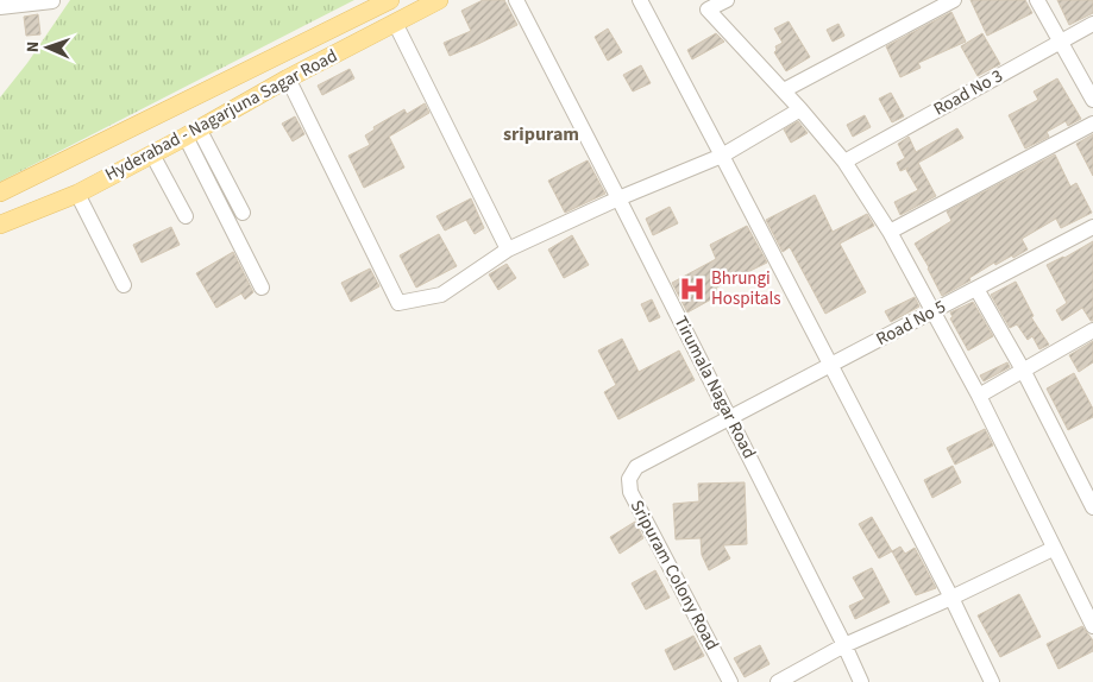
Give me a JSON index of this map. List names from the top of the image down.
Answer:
{
  "streets": {
    "main road": ["Hyderabad - Nagarjuna Sagar Road"],
    "street": [
      "Road No 3",
      "Road No 5",
      "Tirumala Nagar Road",
      "Sripuram Colony Road"
    ]
  },
  "crossings": [
    ["Road No 5", "Tirumala Nagar Road"],
    ["Road No 5", "Sripuram Colony Road"],
    ["Tirumala Nagar Road", "Sripuram Colony Road"]
  ],
  "districts": ["sripuram"],
  "places": {
    "hospital": ["Bhrungi Hospitals"]
  },
  "north": "left"
}
